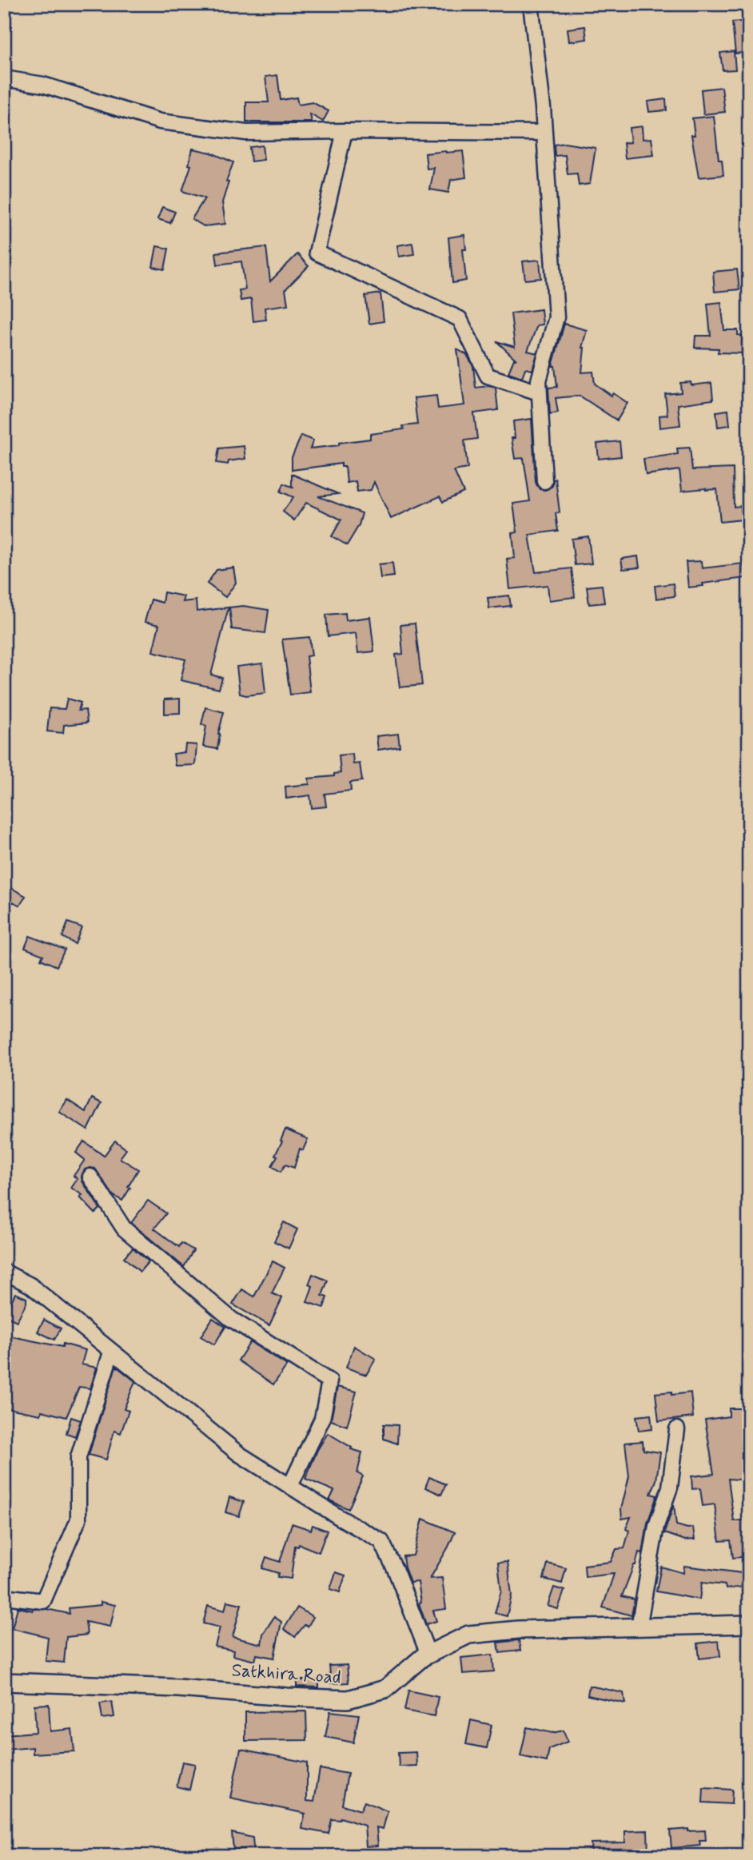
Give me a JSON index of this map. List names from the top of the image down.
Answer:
{
  "streets": {
    "main road": ["Satkhira Road"]
  }
}
